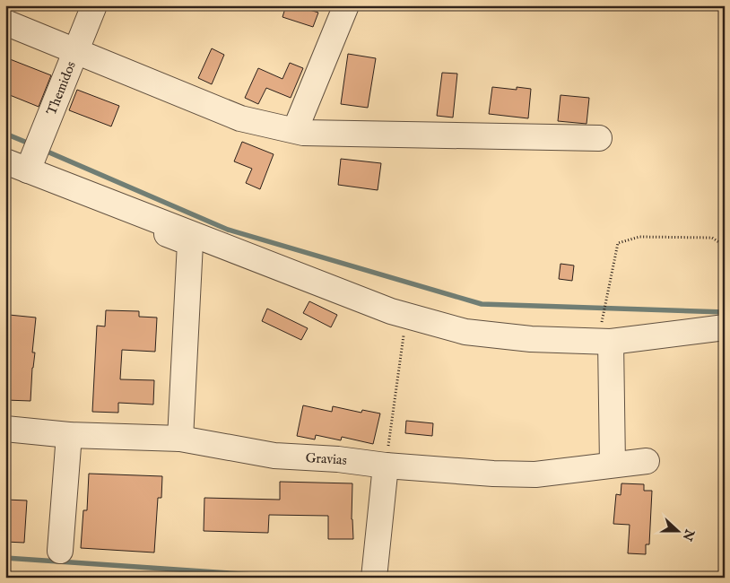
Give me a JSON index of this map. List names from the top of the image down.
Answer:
{
  "streets": {
    "street": ["Themidos", "Gravias"]
  },
  "north": "right"
}
